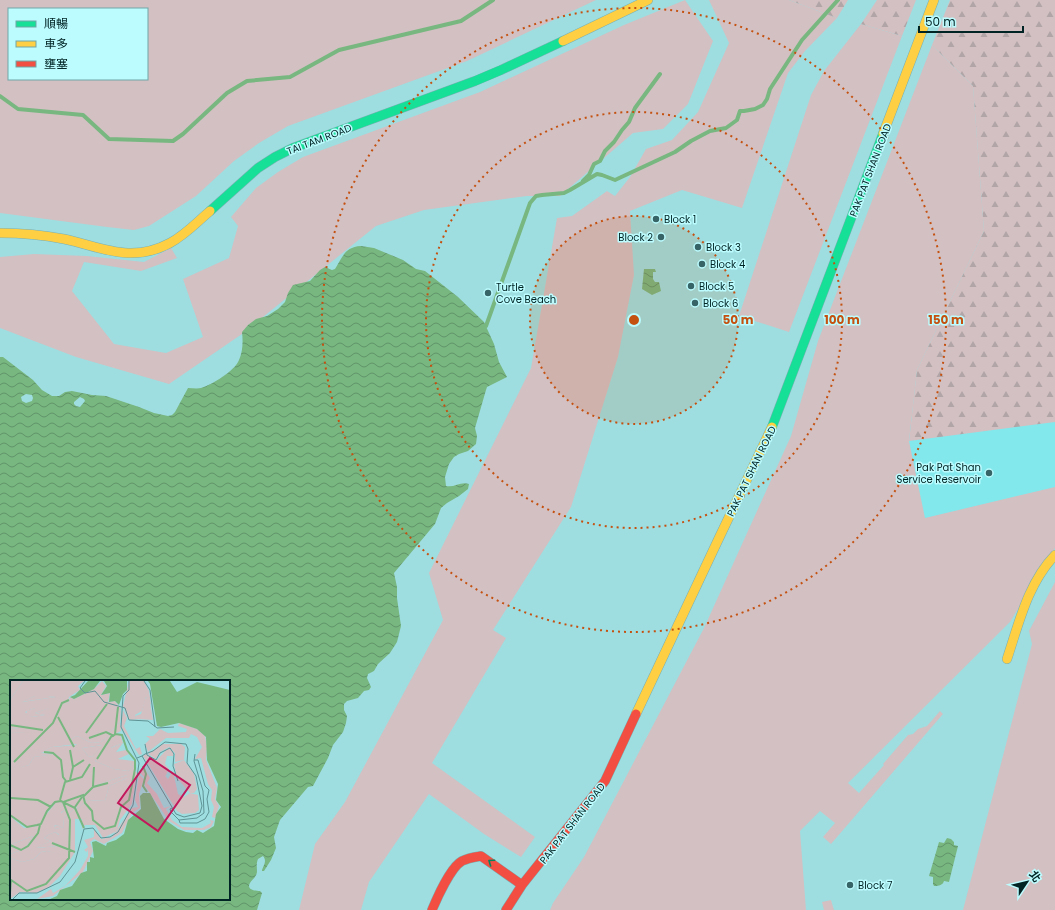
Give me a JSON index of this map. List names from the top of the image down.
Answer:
{
  "streets": {
    "street": ["TAI TAM ROAD", "PAK PAT SHAN ROAD"]
  },
  "places": [
    "Block 1",
    "Block 2",
    "Block 3",
    "Block 4",
    "Block 5",
    "Turtle Cove Beach",
    "Block 6",
    "Pak Pat Shan Service Reservoir",
    "Block 7"
  ],
  "legend": ["順暢", "車多", "壅塞"],
  "scale_bar": "50 m",
  "north": "top right",
  "rings": ["50 m", "100 m", "150 m"]
}
